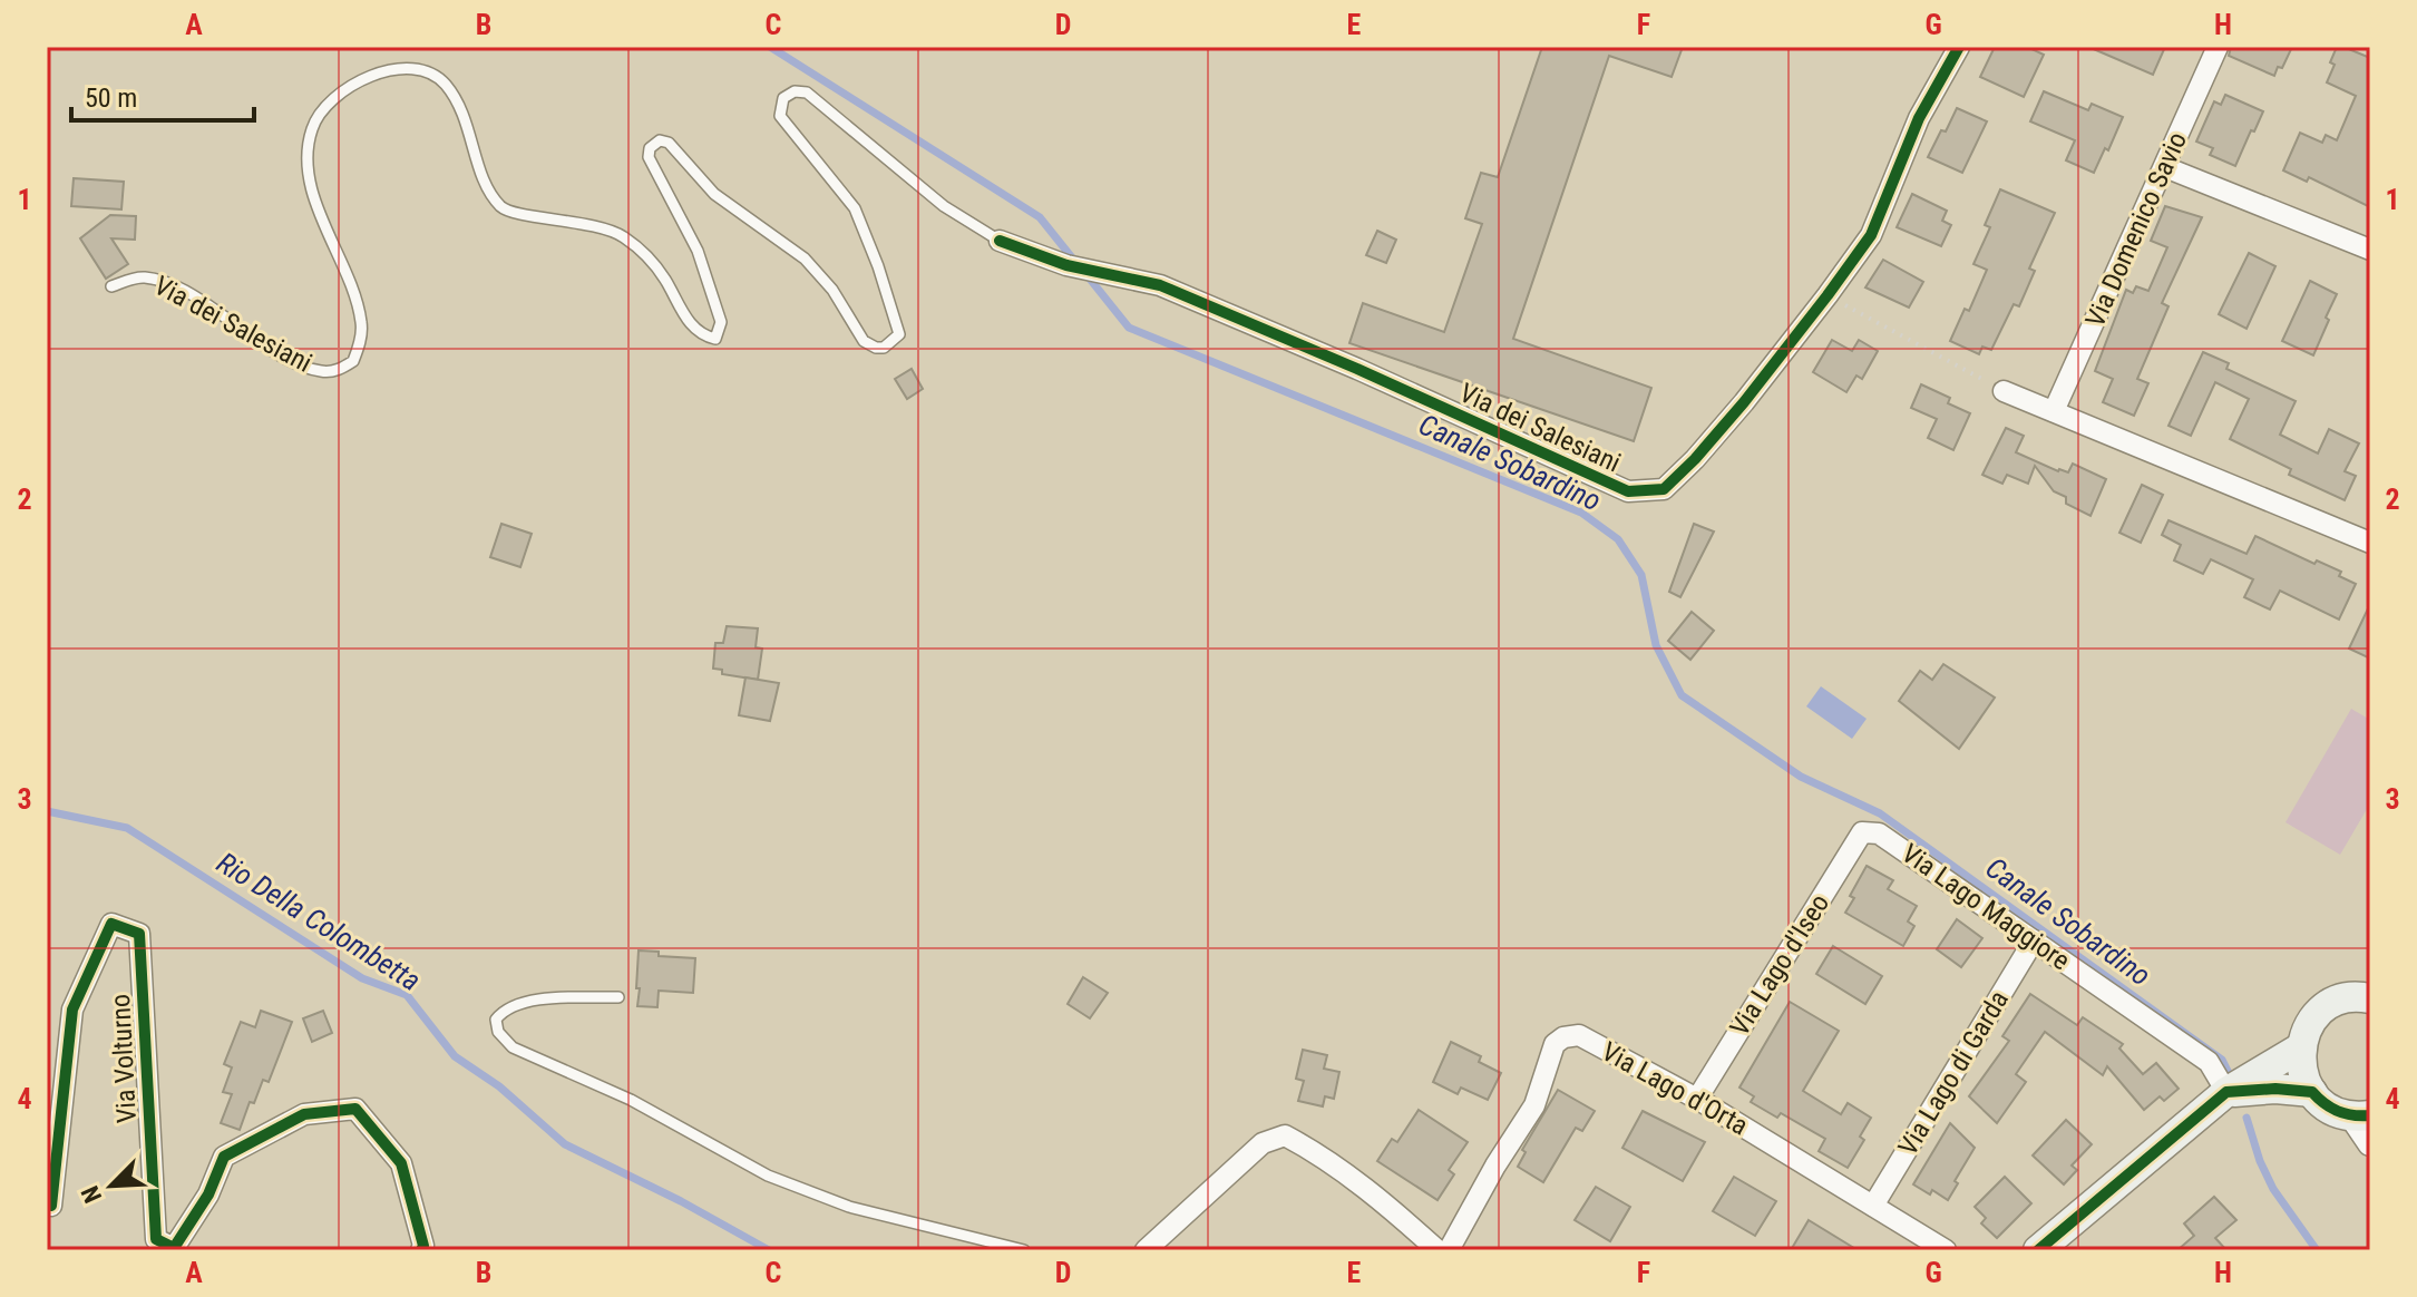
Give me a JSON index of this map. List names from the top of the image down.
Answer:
{
  "streets": {
    "street": [
      "Via Domenico Savio",
      "Via dei Salesiani",
      "Via Lago Maggiore",
      "Via Lago d'Iseo",
      "Via Volturno",
      "Via Lago di Garda",
      "Via Lago d'Orta"
    ]
  },
  "crossings": [
    ["Via Lago Maggiore", "Via Lago d'Iseo"],
    ["Via Lago Maggiore", "Via Lago di Garda"],
    ["Via Lago d'Iseo", "Via Lago d'Orta"],
    ["Via Lago di Garda", "Via Lago d'Orta"]
  ],
  "water": ["Canale Sobardino", "Rio Della Colombetta"],
  "scale_bar": "50 m",
  "north": "bottom left",
  "grid": {
    "columns": [
      "A",
      "B",
      "C",
      "D",
      "E",
      "F",
      "G",
      "H"
    ],
    "rows": [
      "1",
      "2",
      "3",
      "4"
    ]
  }
}
